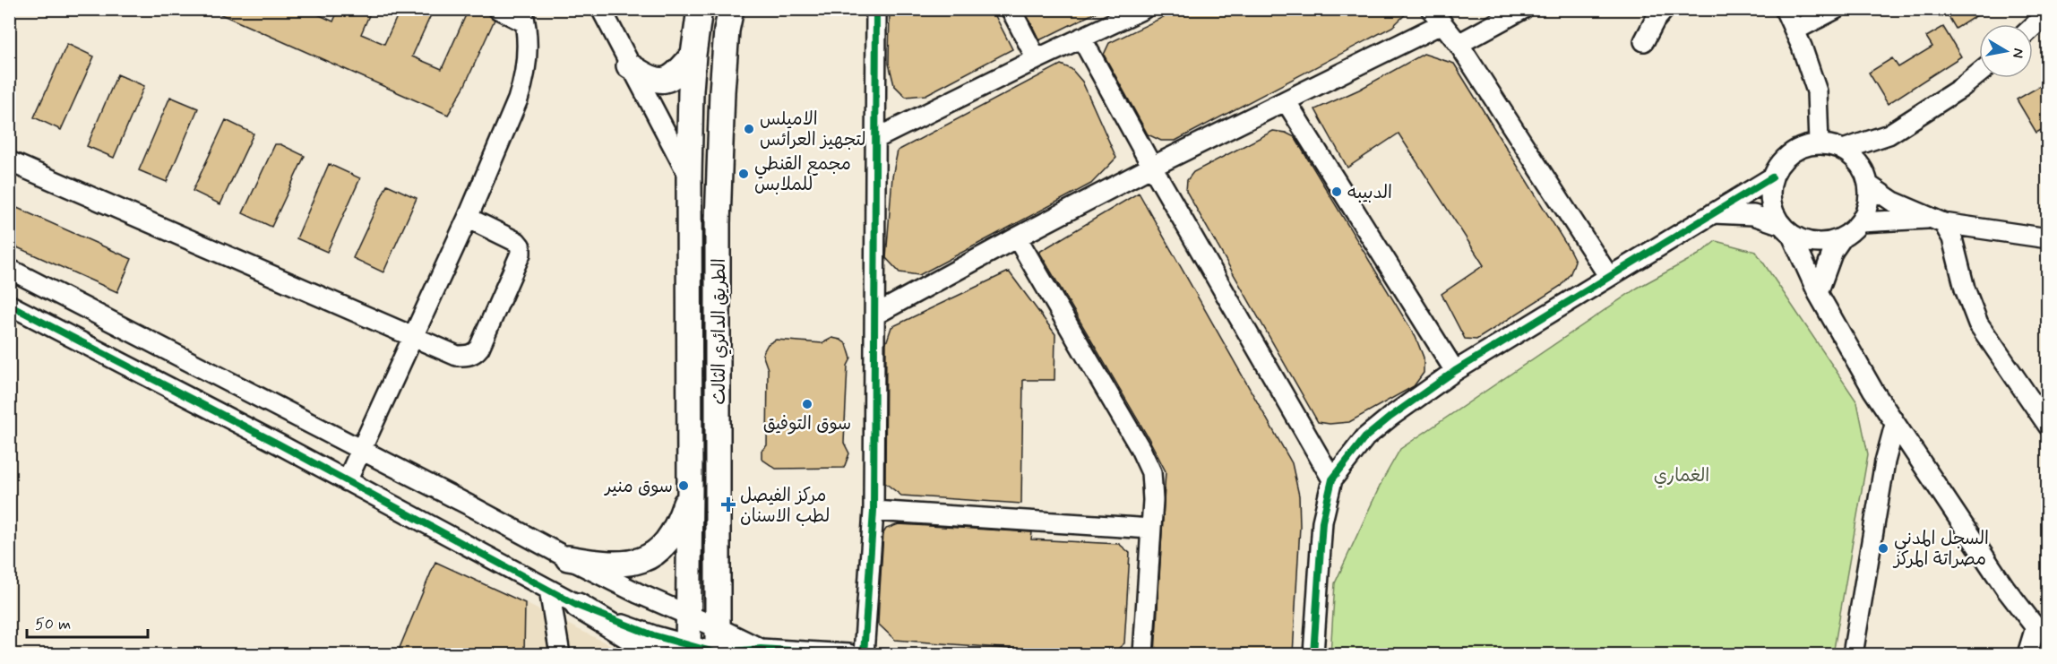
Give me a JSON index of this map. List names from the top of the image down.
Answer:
{
  "streets": {
    "main road": ["الطريق الدائري الثالث"]
  },
  "parks": ["الغماري"],
  "places": {
    "other": [
      "الاميلس لتجهيز العرائس",
      "مجمع القنطي للملابس",
      "الدبيبه",
      "سوق التوفيق",
      "سوق منير",
      "السجل المدني مصراتة المركز"
    ],
    "health": ["مركز الفيصل لطب الاسنان"]
  },
  "scale_bar": "50 m",
  "north": "right"
}
